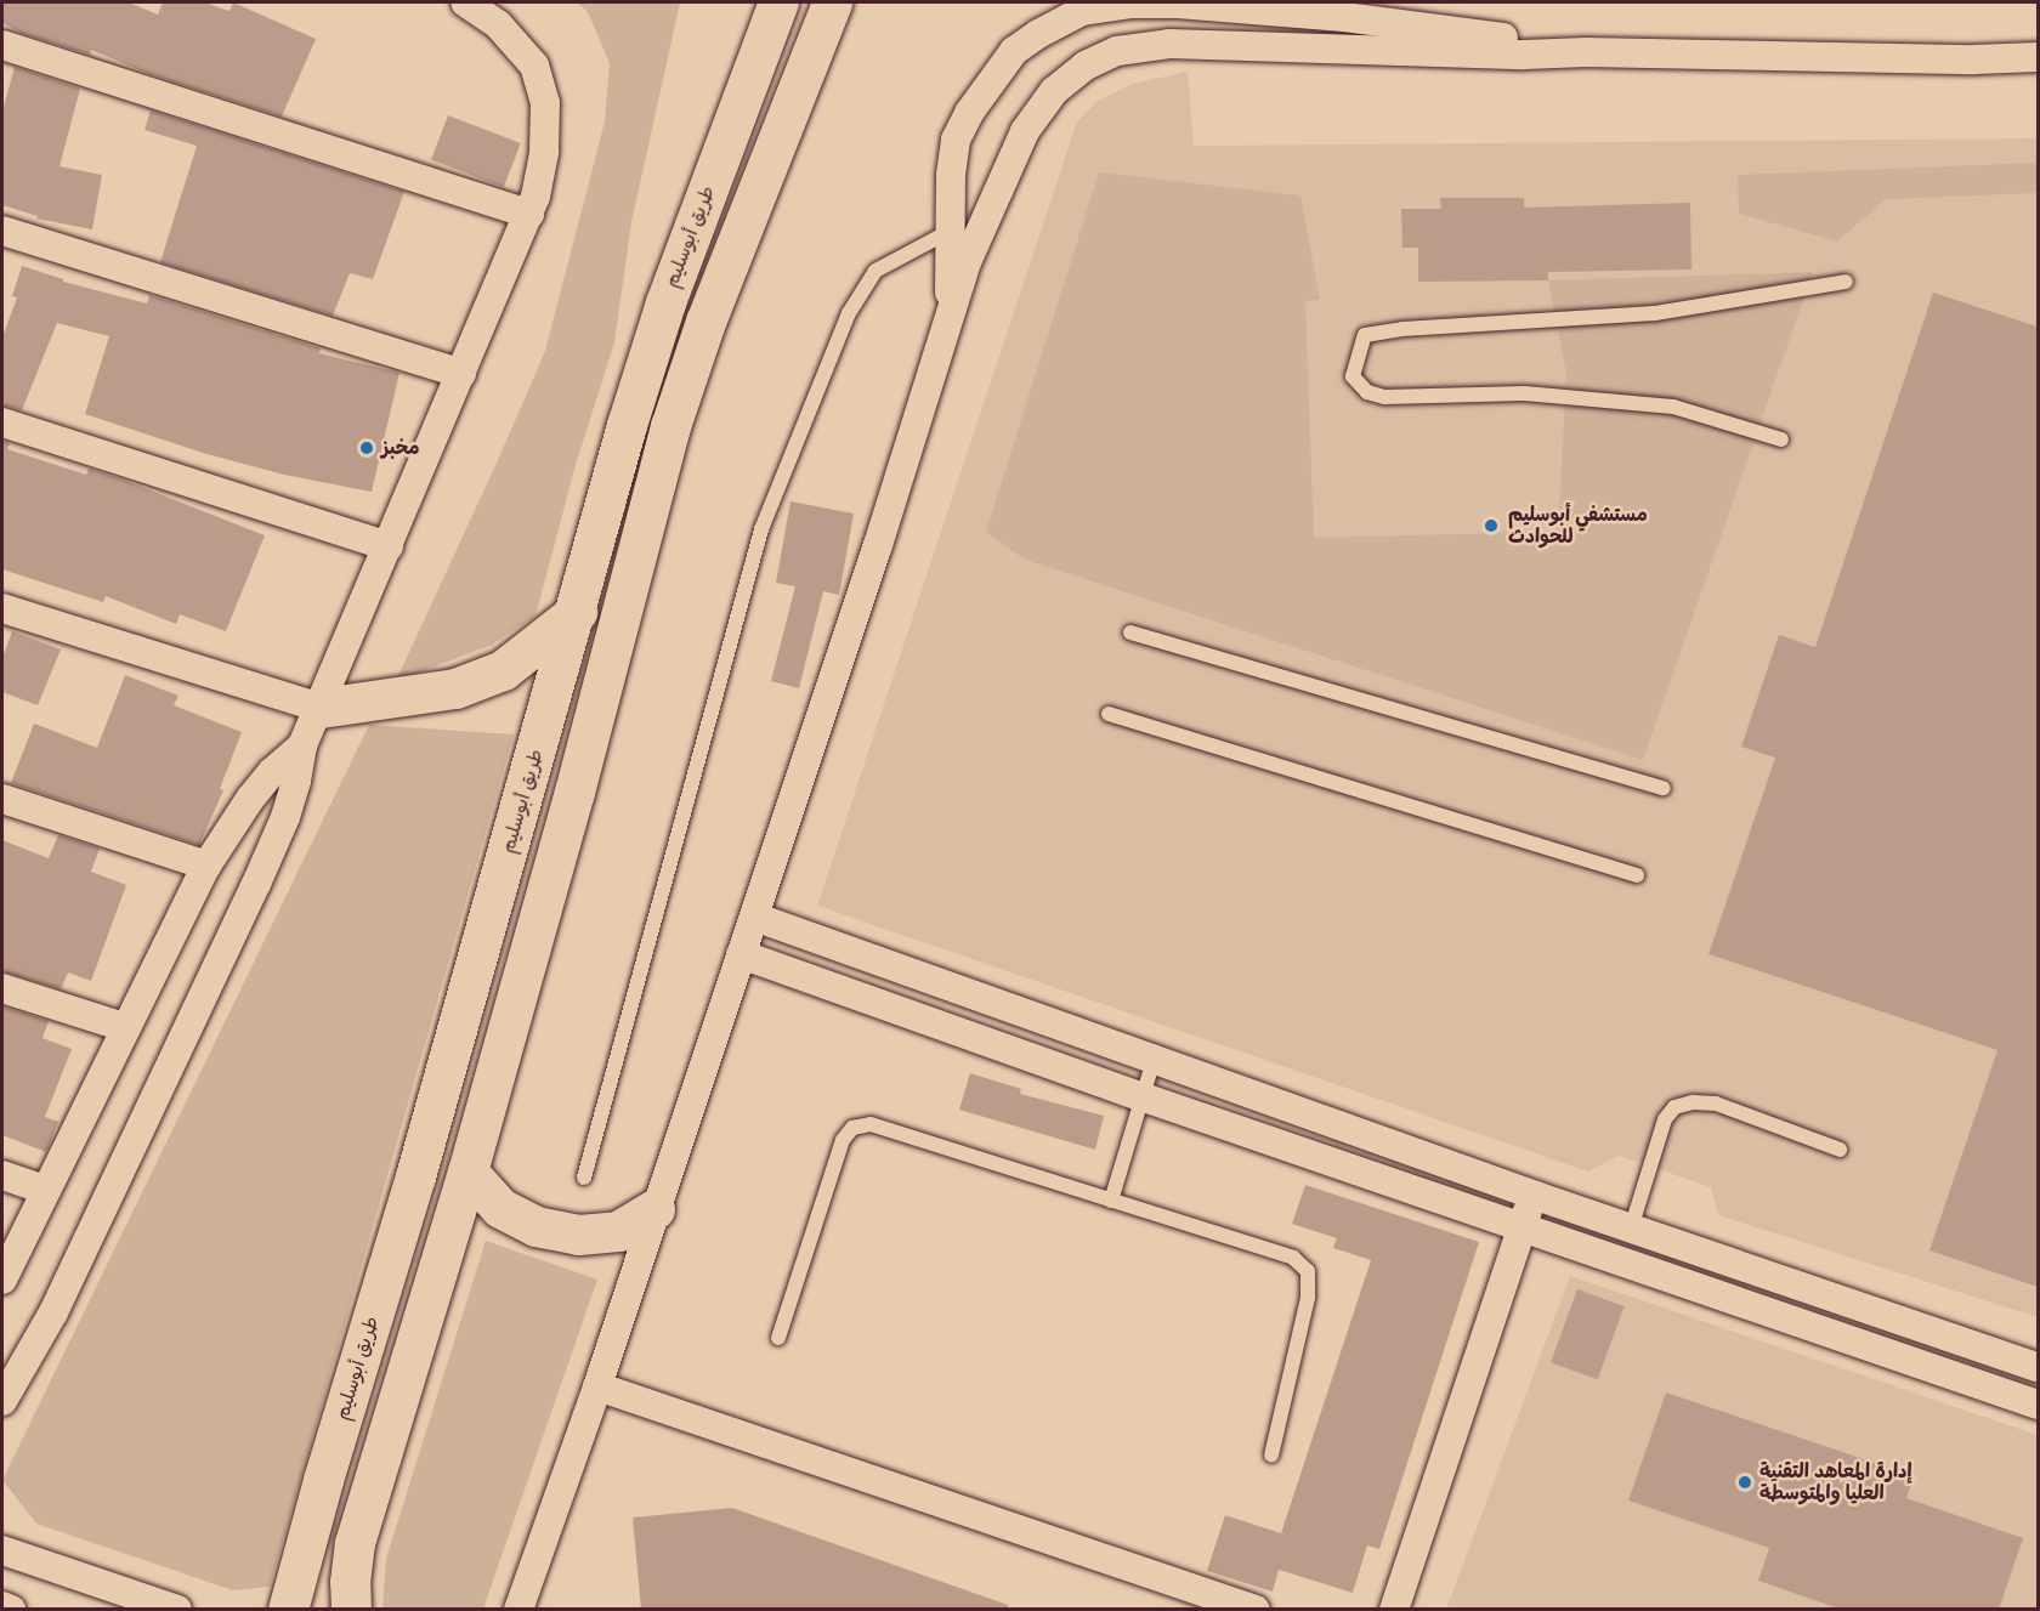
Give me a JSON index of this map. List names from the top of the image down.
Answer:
{
  "streets": {
    "main road": ["طريق أبوسليم"]
  },
  "places": ["مخبز", "مستشفي أبوسليم للحوادث", "إدارة المعاهد التقنية العليا والمتوسطة"]
}
